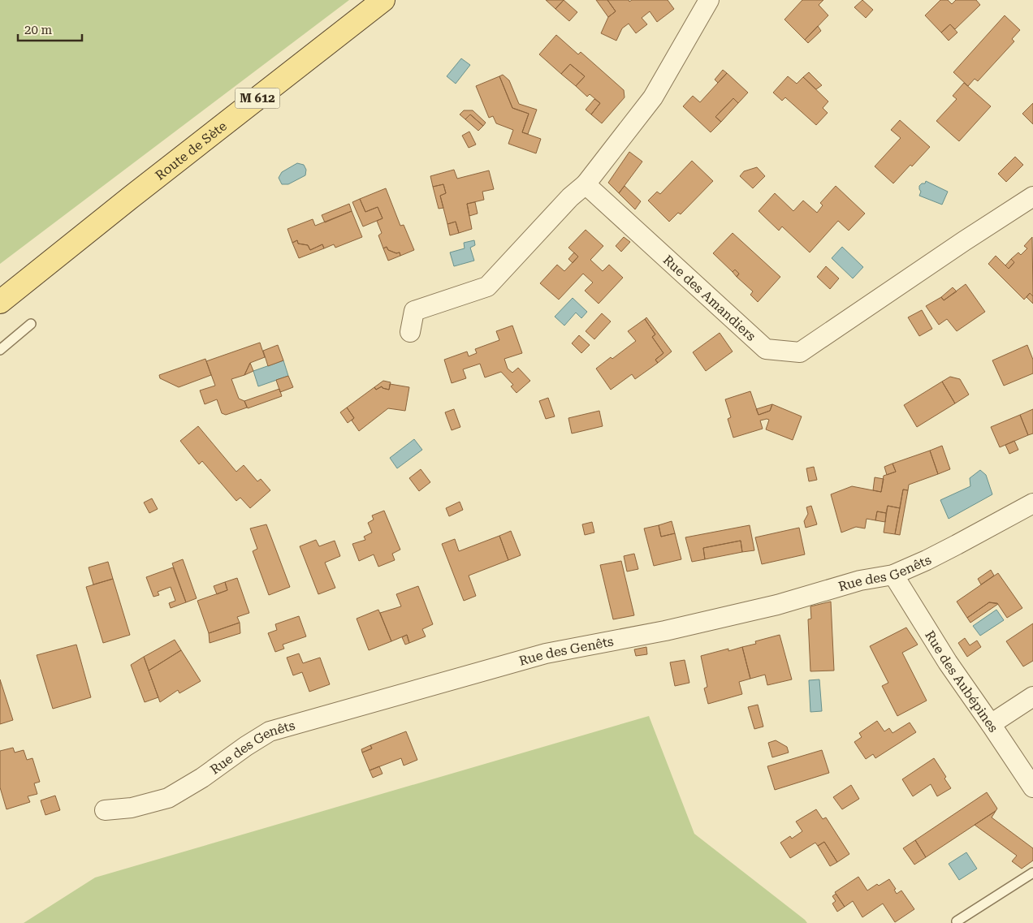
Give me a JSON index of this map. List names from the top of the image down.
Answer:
{
  "streets": {
    "main road": ["M 612", "Route de Sète"],
    "street": ["Rue des Amandiers", "Rue des Genêts", "Rue des Aubépines"]
  },
  "crossings": [
    ["Rue des Genêts", "Rue des Aubépines"]
  ],
  "scale_bar": "20 m"
}
